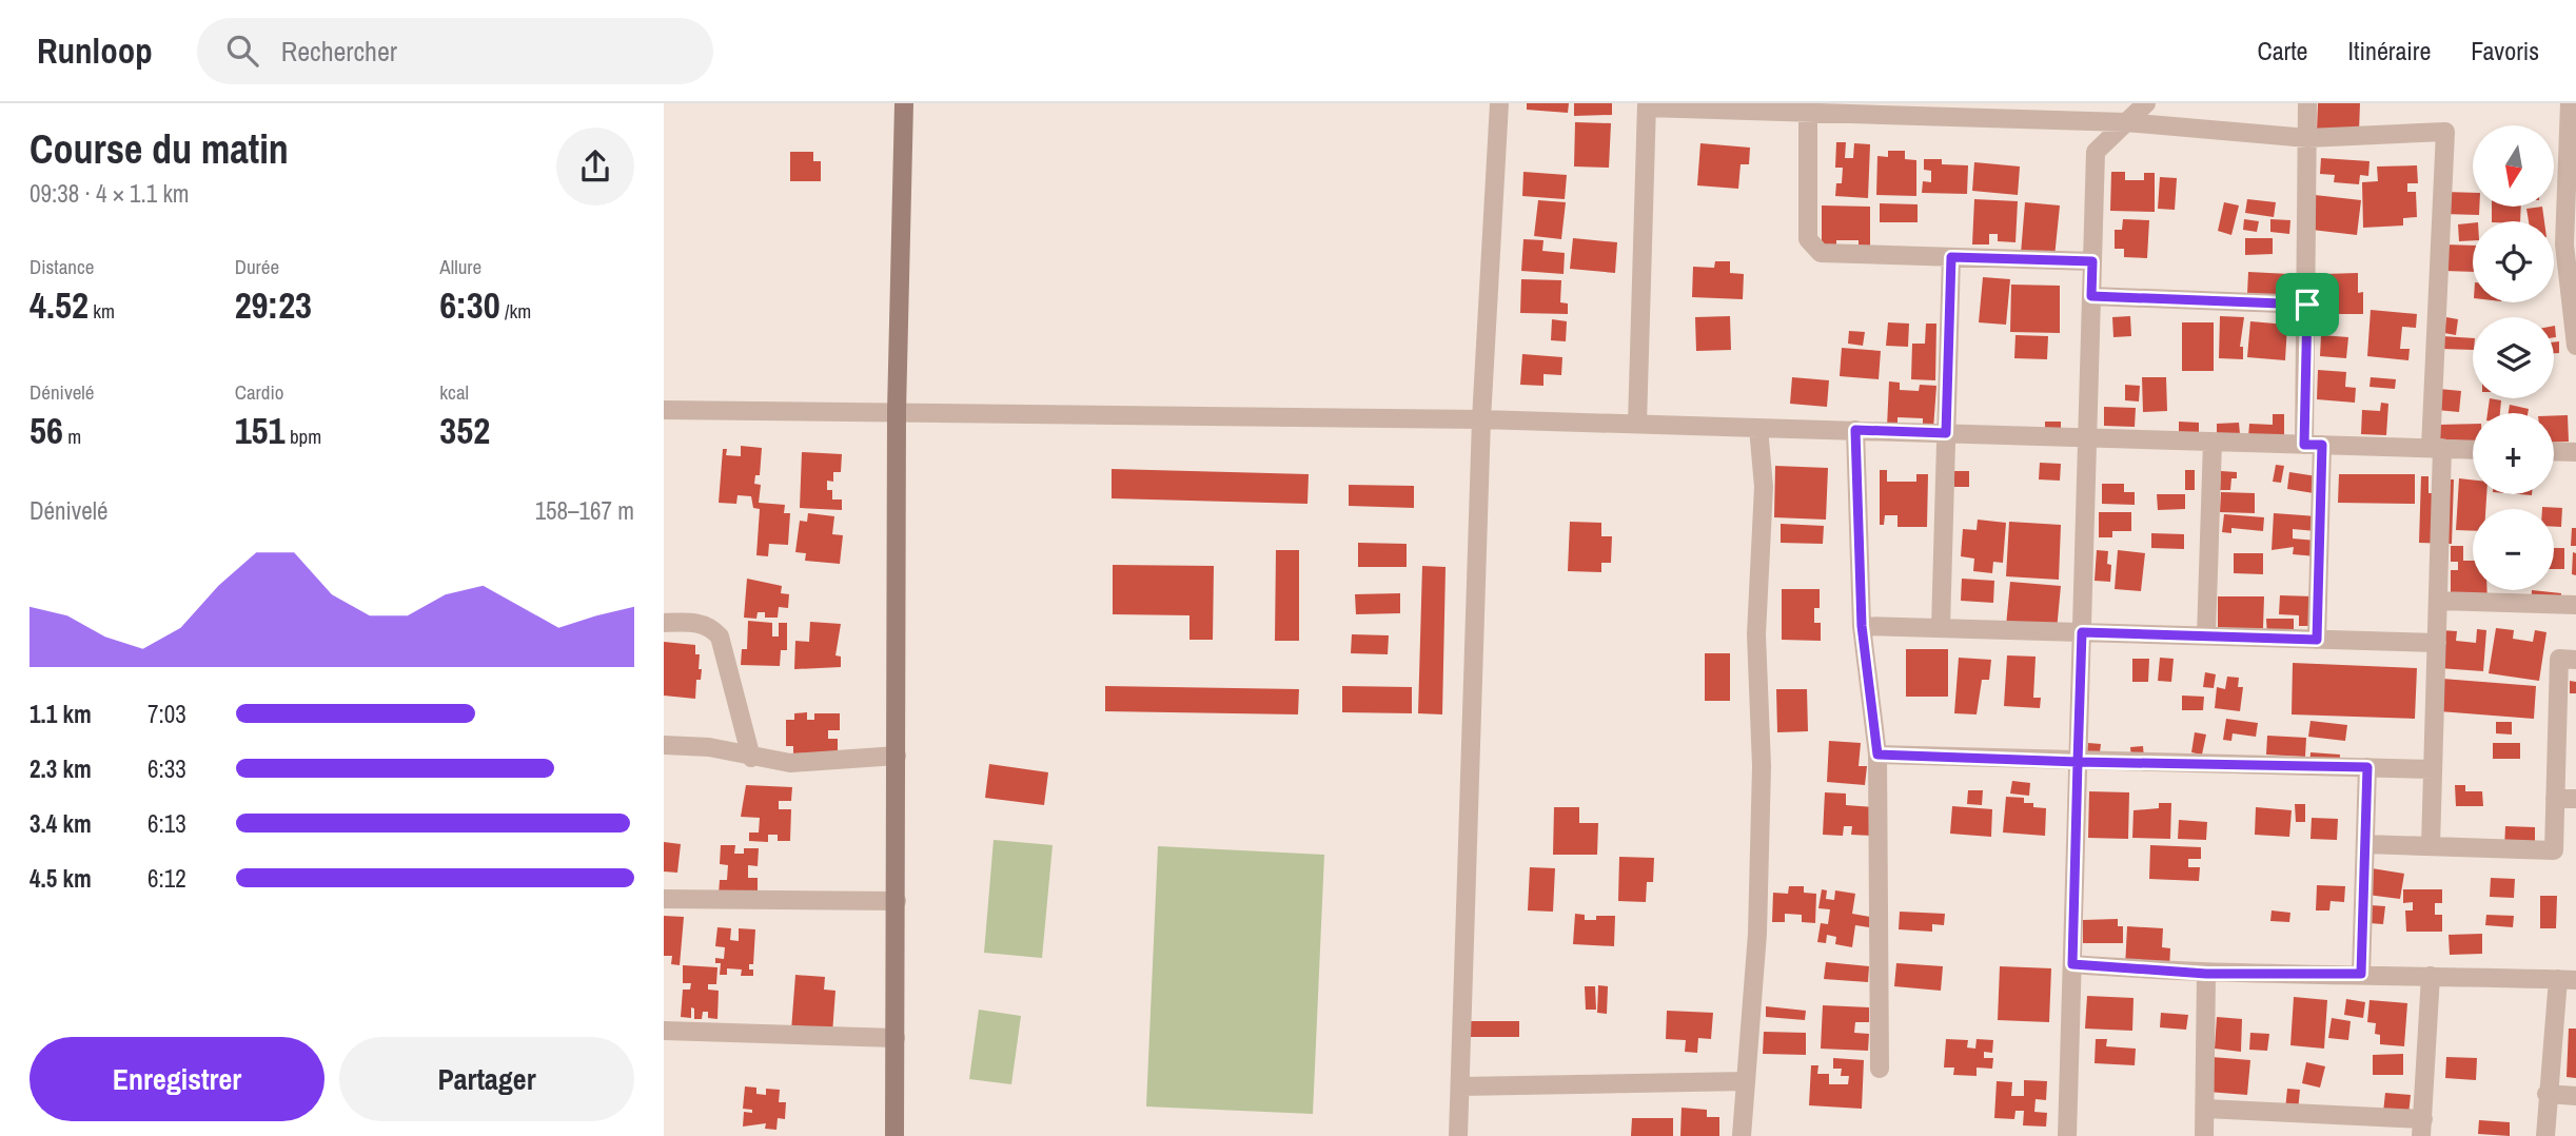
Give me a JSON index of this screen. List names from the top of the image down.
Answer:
{
  "north": "bottom",
  "page": {
    "header": "Runloop",
    "search": "Rechercher",
    "nav": ["Carte", "Itinéraire", "Favoris"],
    "heading": ["Course du matin", "09:38 · 4 × 1.1 km"],
    "map_buttons": ["+", "−"],
    "stats": [
      ["Distance", "4.52 km"],
      ["Durée", "29:23"],
      ["Allure", "6:30 /km"],
      ["Dénivelé", "56 m"],
      ["Cardio", "151 bpm"],
      ["kcal", "352"]
    ],
    "chart": ["Dénivelé", "158–167 m"],
    "list": [
      {
        "name": "1.1 km",
        "note": "7:03"
      },
      {
        "name": "2.3 km",
        "note": "6:33"
      },
      {
        "name": "3.4 km",
        "note": "6:13"
      },
      {
        "name": "4.5 km",
        "note": "6:12"
      }
    ],
    "buttons": ["Enregistrer", "Partager"]
  }
}
